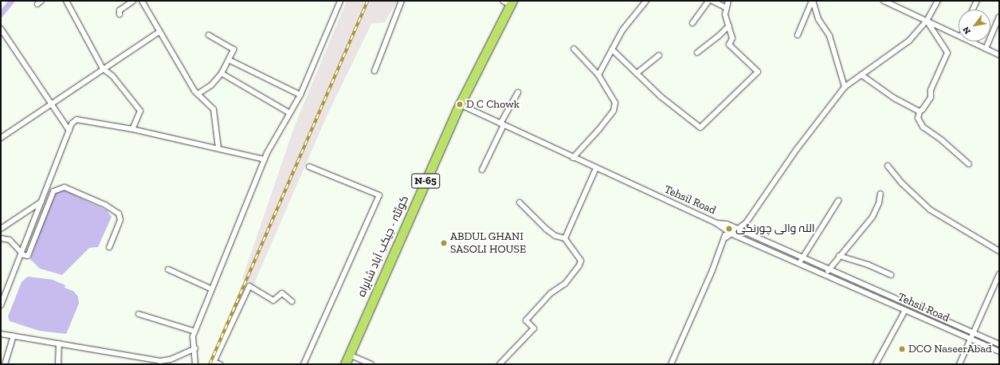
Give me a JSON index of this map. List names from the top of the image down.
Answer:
{
  "streets": {
    "highway": ["N-65", "کوئٹہ - جیکب آباد شاہراہ"],
    "street": ["Tehsil Road"]
  },
  "crossings": [
    ["Tehsil Road", "کوئٹہ - جیکب آباد شاہراہ"]
  ],
  "places": [
    "D C Chowk",
    "اللہ والی چورنگی",
    "ABDUL GHANI SASOLI HOUSE",
    "DCO NaseerAbad"
  ],
  "north": "bottom left"
}
